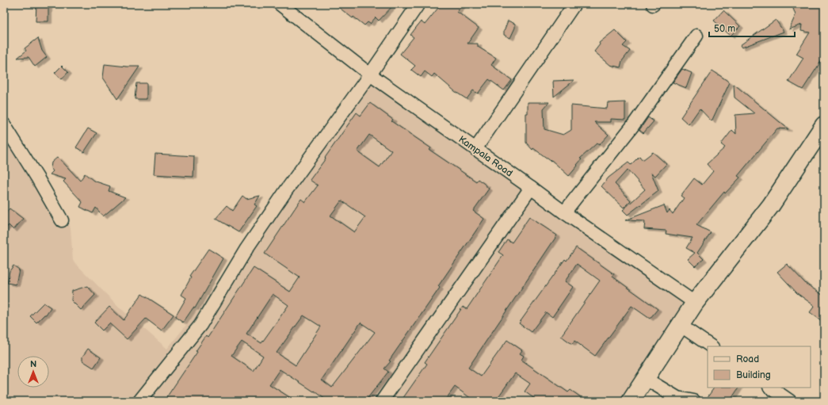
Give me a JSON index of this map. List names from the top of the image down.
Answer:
{
  "streets": {
    "street": ["Kampala Road"]
  },
  "legend": ["Road", "Building"],
  "scale_bar": "50 m",
  "north": "top"
}
